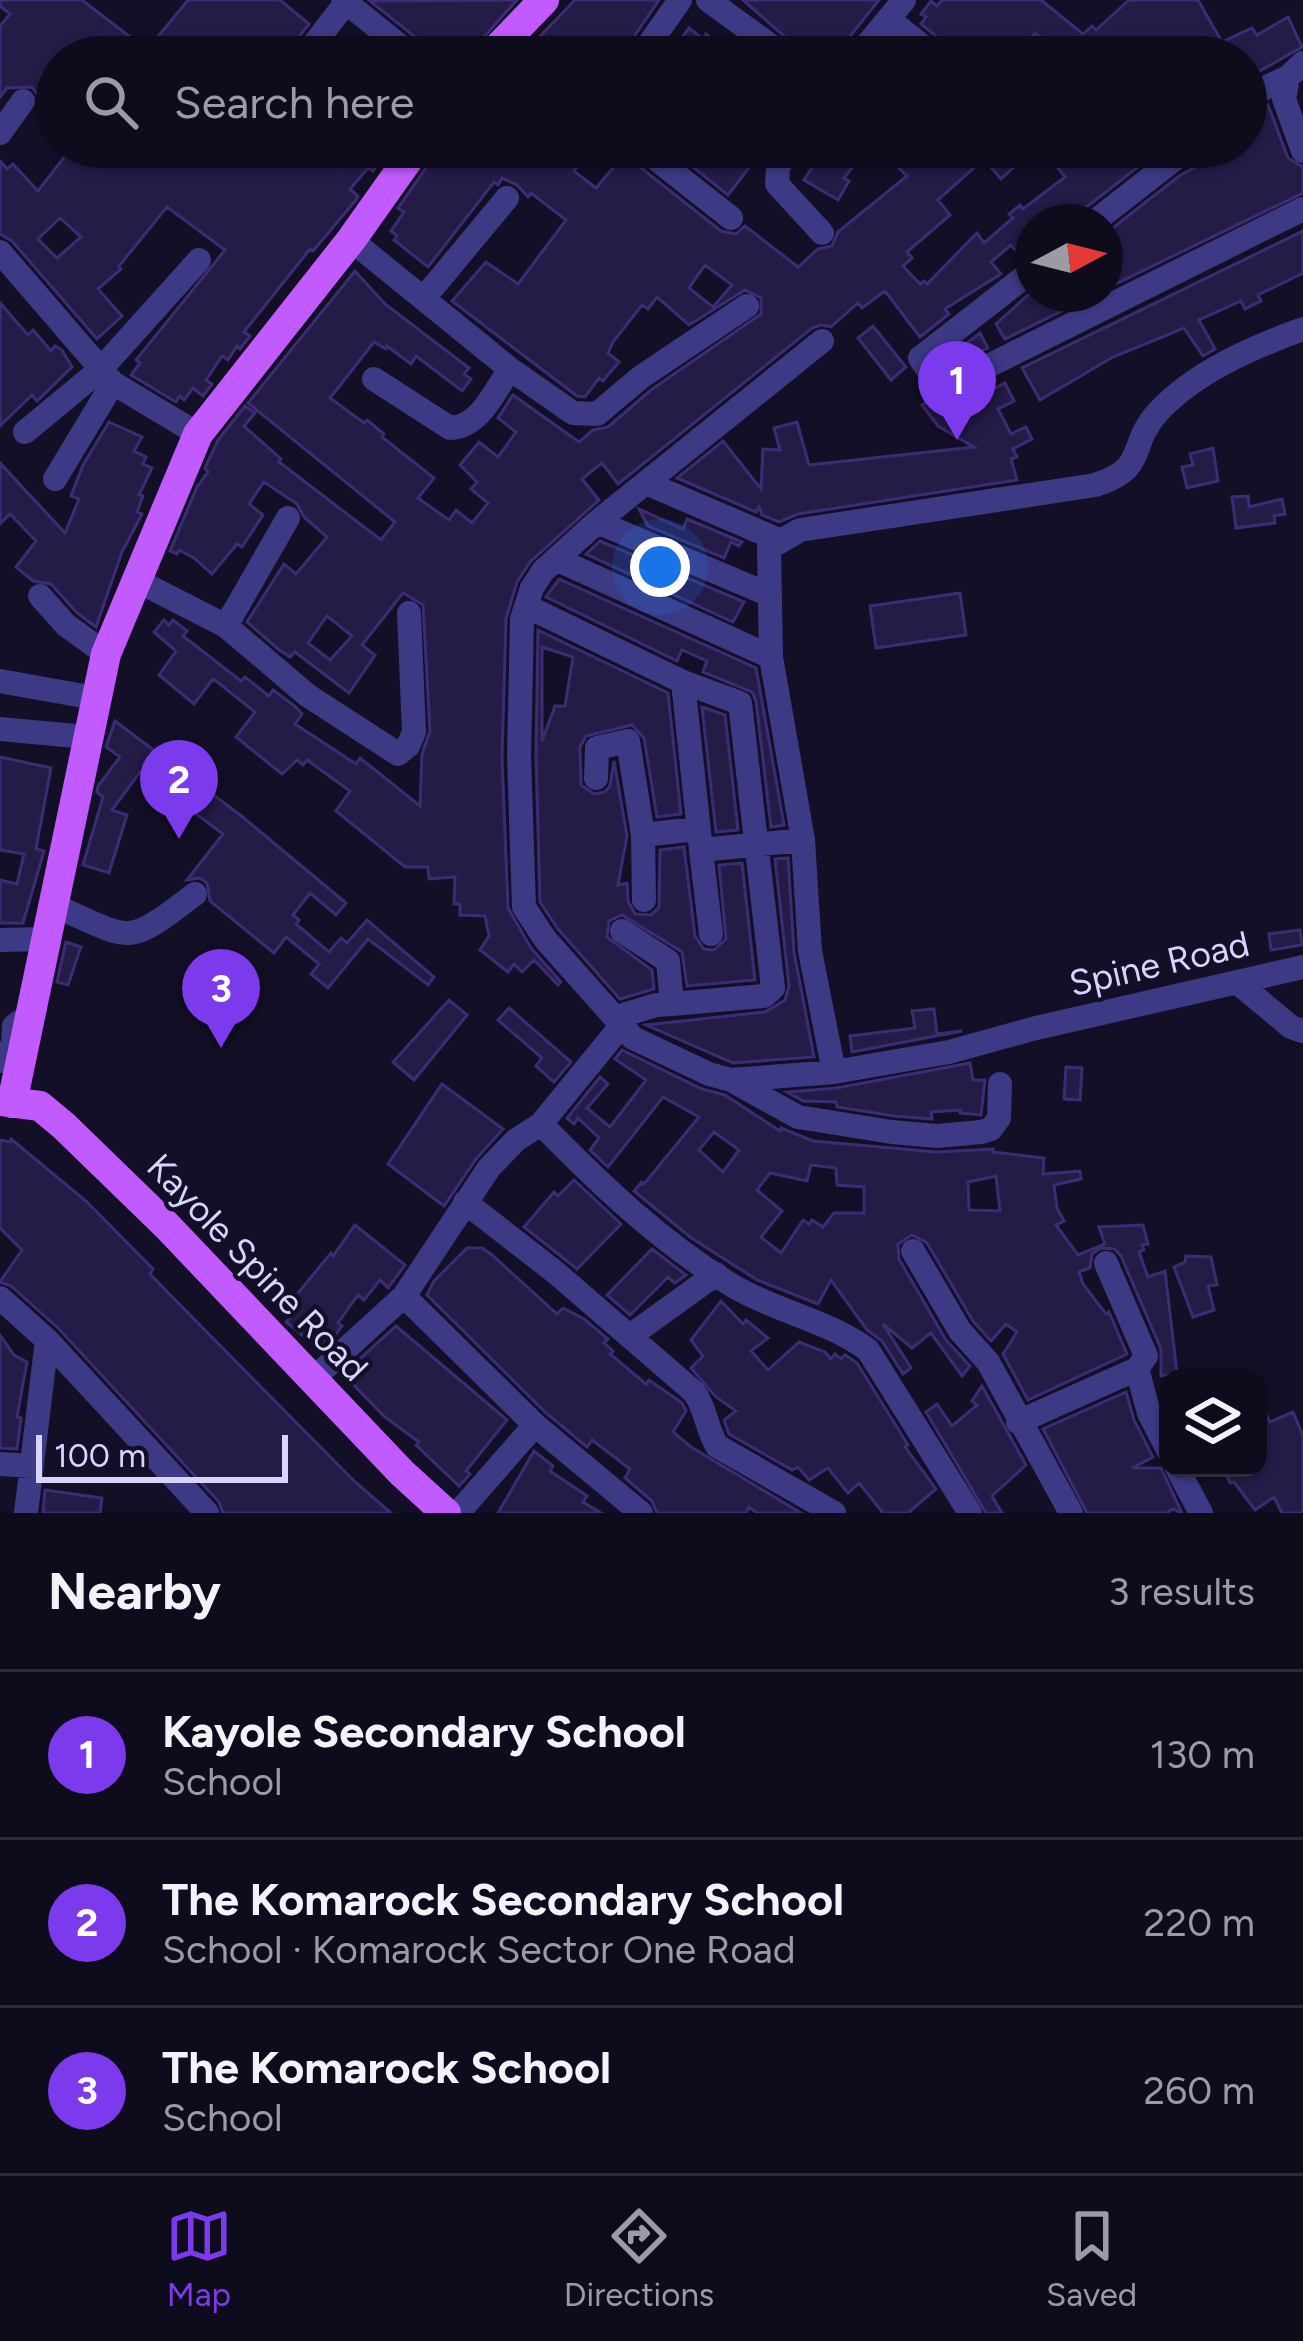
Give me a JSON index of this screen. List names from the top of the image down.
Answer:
{
  "streets": {
    "main road": ["Kayole Spine Road"],
    "street": ["Spine Road"]
  },
  "scale_bar": "100 m",
  "north": "right",
  "page": {
    "search": "Search here",
    "pins": ["1", "2", "3"],
    "scale": "100 m",
    "heading": ["Nearby", "3 results"],
    "list": [
      {
        "mark": "1",
        "name": "Kayole Secondary School",
        "note": "School",
        "value": "130 m"
      },
      {
        "mark": "2",
        "name": "The Komarock Secondary School",
        "note": "School · Komarock Sector One Road",
        "value": "220 m"
      },
      {
        "mark": "3",
        "name": "The Komarock School",
        "note": "School",
        "value": "260 m"
      }
    ],
    "nav": ["Map", "Directions", "Saved"]
  }
}
